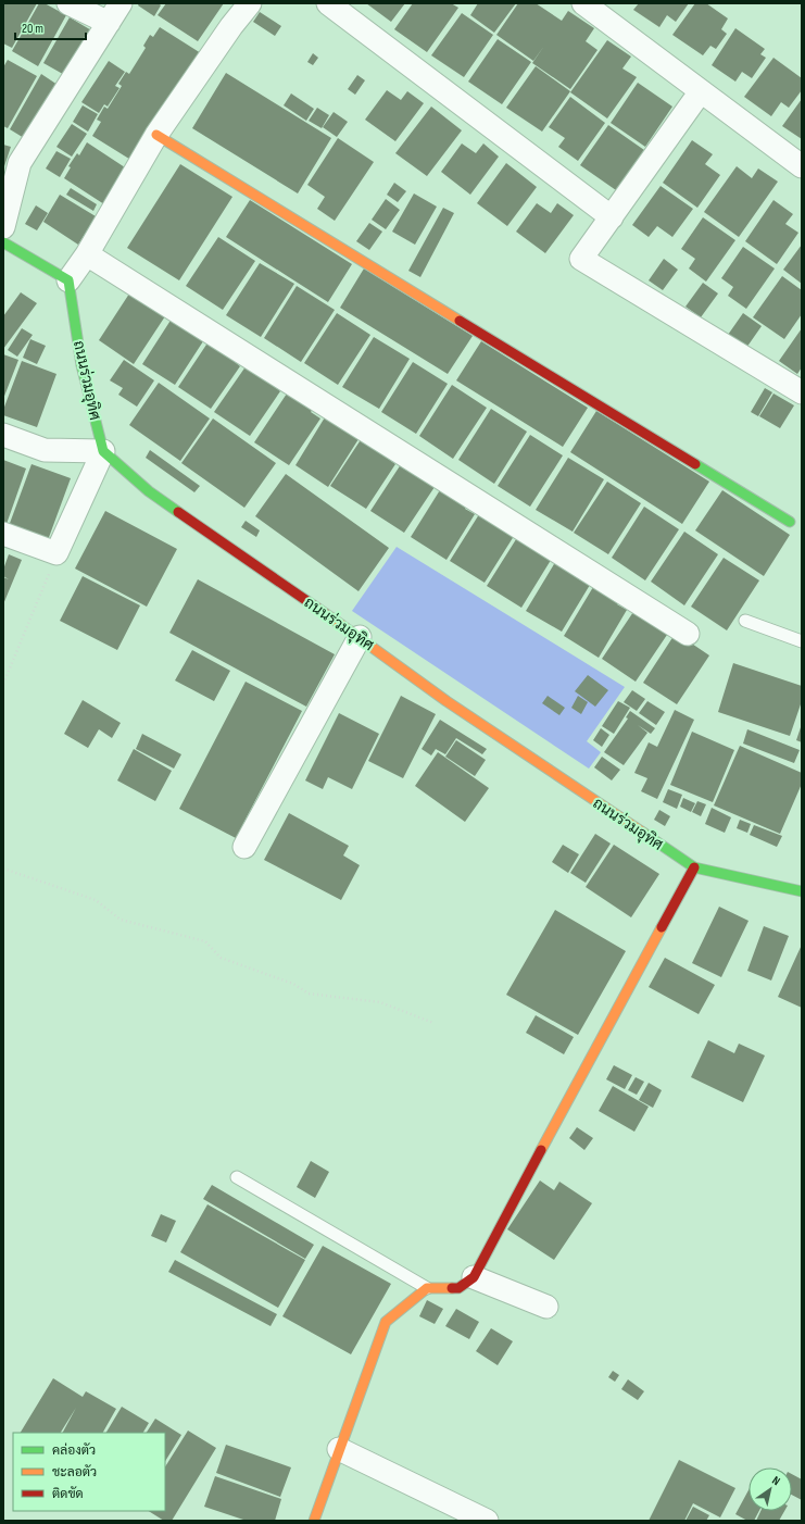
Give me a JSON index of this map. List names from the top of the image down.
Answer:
{
  "streets": {
    "street": ["ถนนร่วมอุทิศ"]
  },
  "legend": ["คล่องตัว", "ชะลอตัว", "ติดขัด"],
  "scale_bar": "20 m",
  "north": "top right"
}
